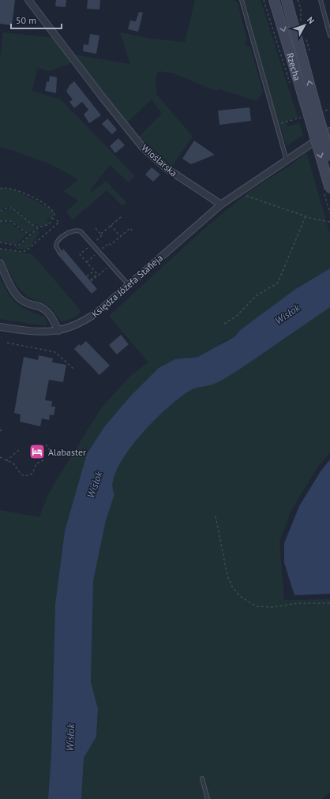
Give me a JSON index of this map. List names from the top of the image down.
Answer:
{
  "streets": {
    "main road": ["Rzecha"],
    "street": ["Wioślarska", "Księdza Józefa Stafieja"]
  },
  "crossings": [
    ["Wioślarska", "Księdza Józefa Stafieja"]
  ],
  "water": ["Wisłok"],
  "places": {
    "hotel": ["Alabaster"]
  },
  "scale_bar": "50 m",
  "north": "top right"
}
